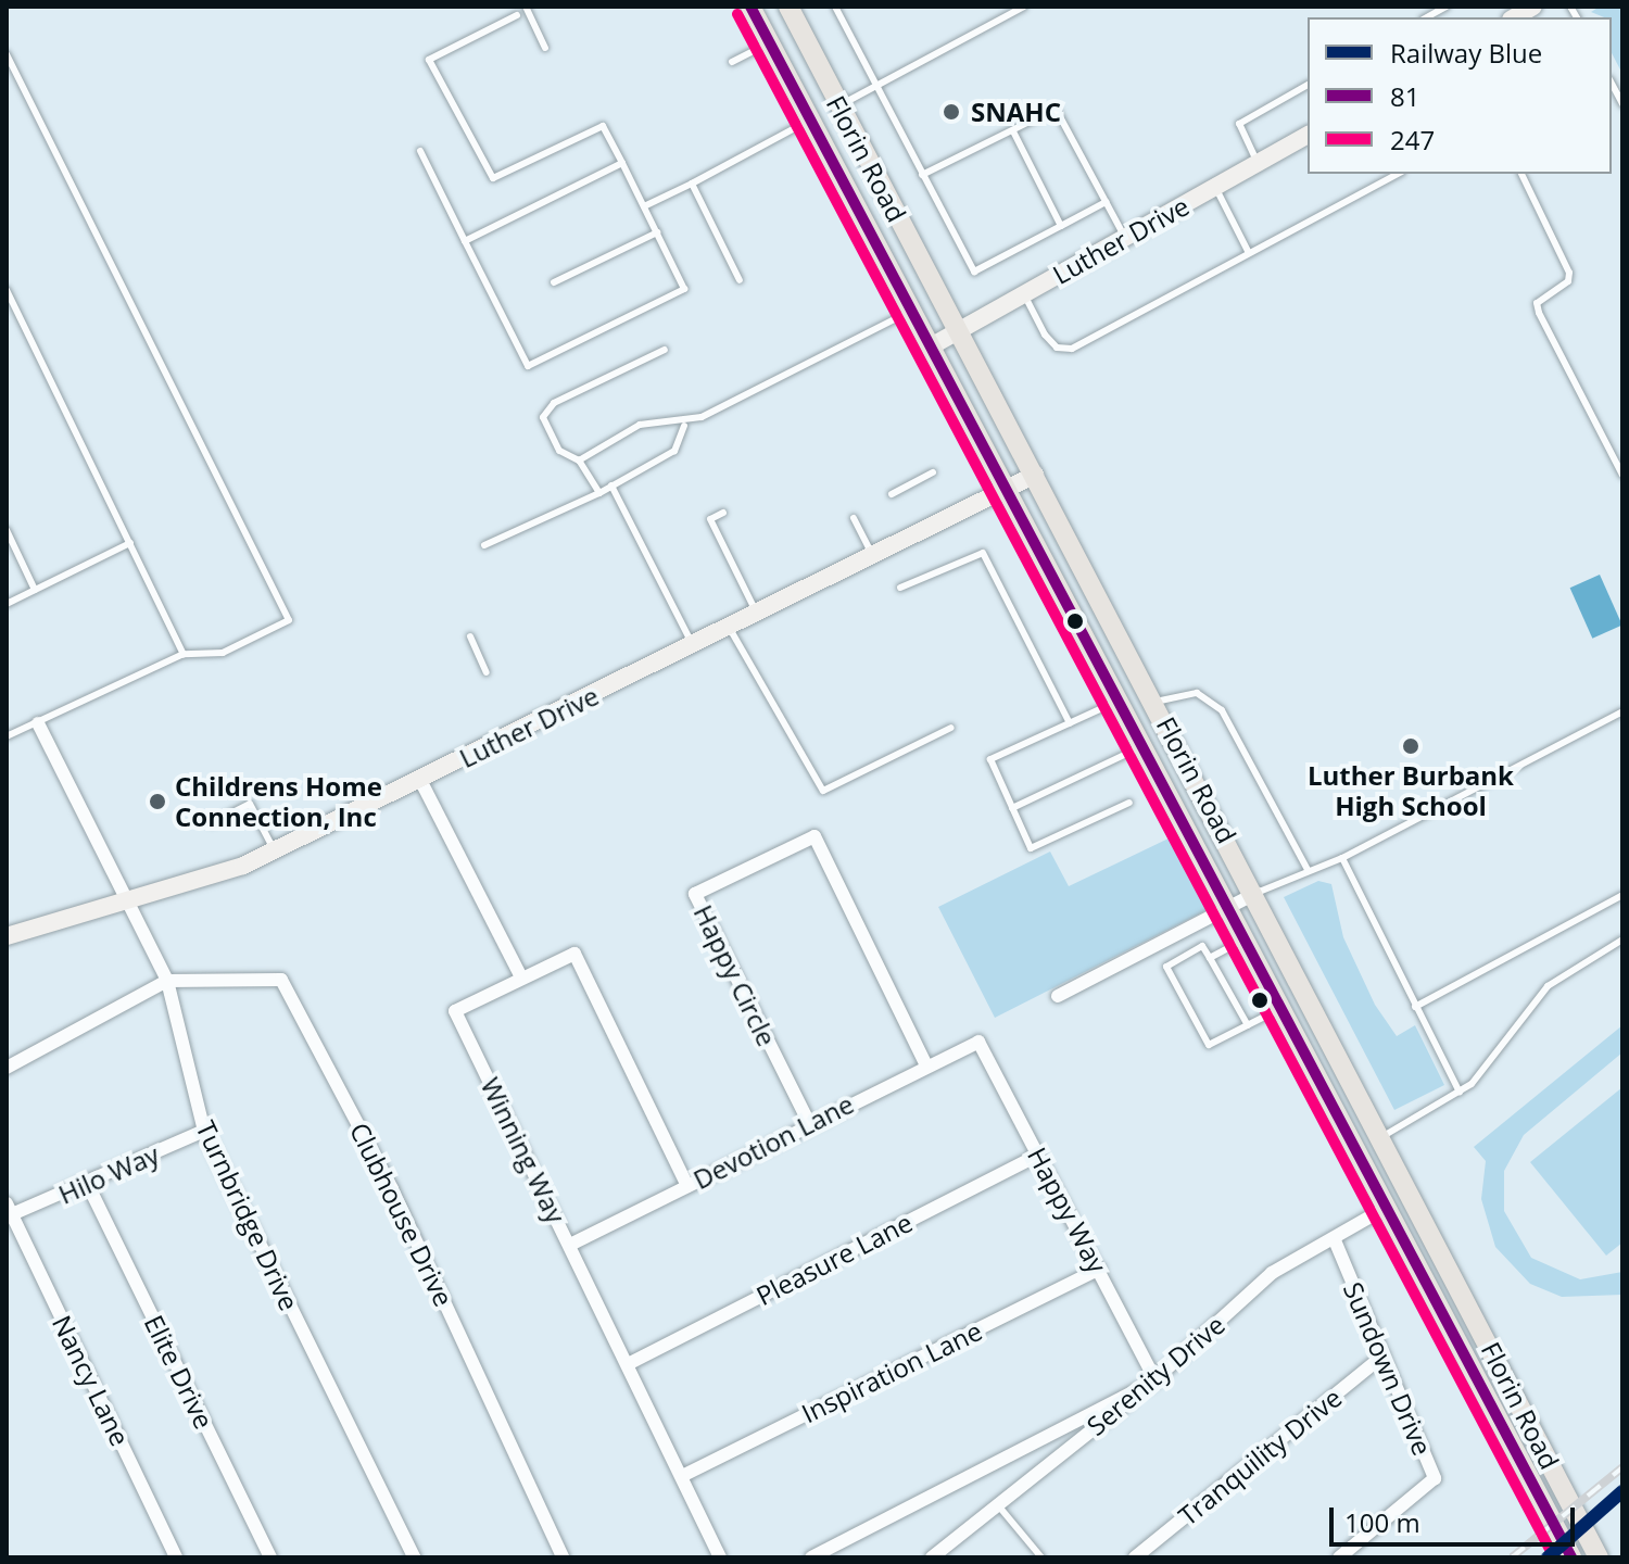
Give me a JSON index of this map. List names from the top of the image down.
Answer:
{
  "streets": {
    "main road": ["Florin Road"],
    "street": [
      "Luther Drive",
      "Happy Circle",
      "Devotion Lane",
      "Winning Way",
      "Hilo Way",
      "Happy Way",
      "Clubhouse Drive",
      "Turnbridge Drive",
      "Pleasure Lane",
      "Sundown Drive",
      "Elite Drive",
      "Inspiration Lane",
      "Serenity Drive",
      "Nancy Lane",
      "Tranquility Drive"
    ]
  },
  "crossings": [
    ["Florin Road", "Luther Drive"],
    ["Florin Road", "Serenity Drive"],
    ["Luther Drive", "Turnbridge Drive"],
    ["Happy Circle", "Devotion Lane"],
    ["Devotion Lane", "Winning Way"],
    ["Devotion Lane", "Happy Way"],
    ["Winning Way", "Pleasure Lane"],
    ["Winning Way", "Inspiration Lane"],
    ["Hilo Way", "Turnbridge Drive"],
    ["Hilo Way", "Elite Drive"],
    ["Hilo Way", "Nancy Lane"],
    ["Happy Way", "Pleasure Lane"],
    ["Happy Way", "Inspiration Lane"],
    ["Happy Way", "Serenity Drive"],
    ["Clubhouse Drive", "Turnbridge Drive"],
    ["Sundown Drive", "Serenity Drive"],
    ["Sundown Drive", "Tranquility Drive"]
  ],
  "places": ["SNAHC", "Luther Burbank High School", "Childrens Home Connection, Inc"],
  "lines": ["transit line 81", "transit line 247", "rail line Blue"],
  "legend": ["Railway Blue", "81", "247"],
  "scale_bar": "100 m"
}
